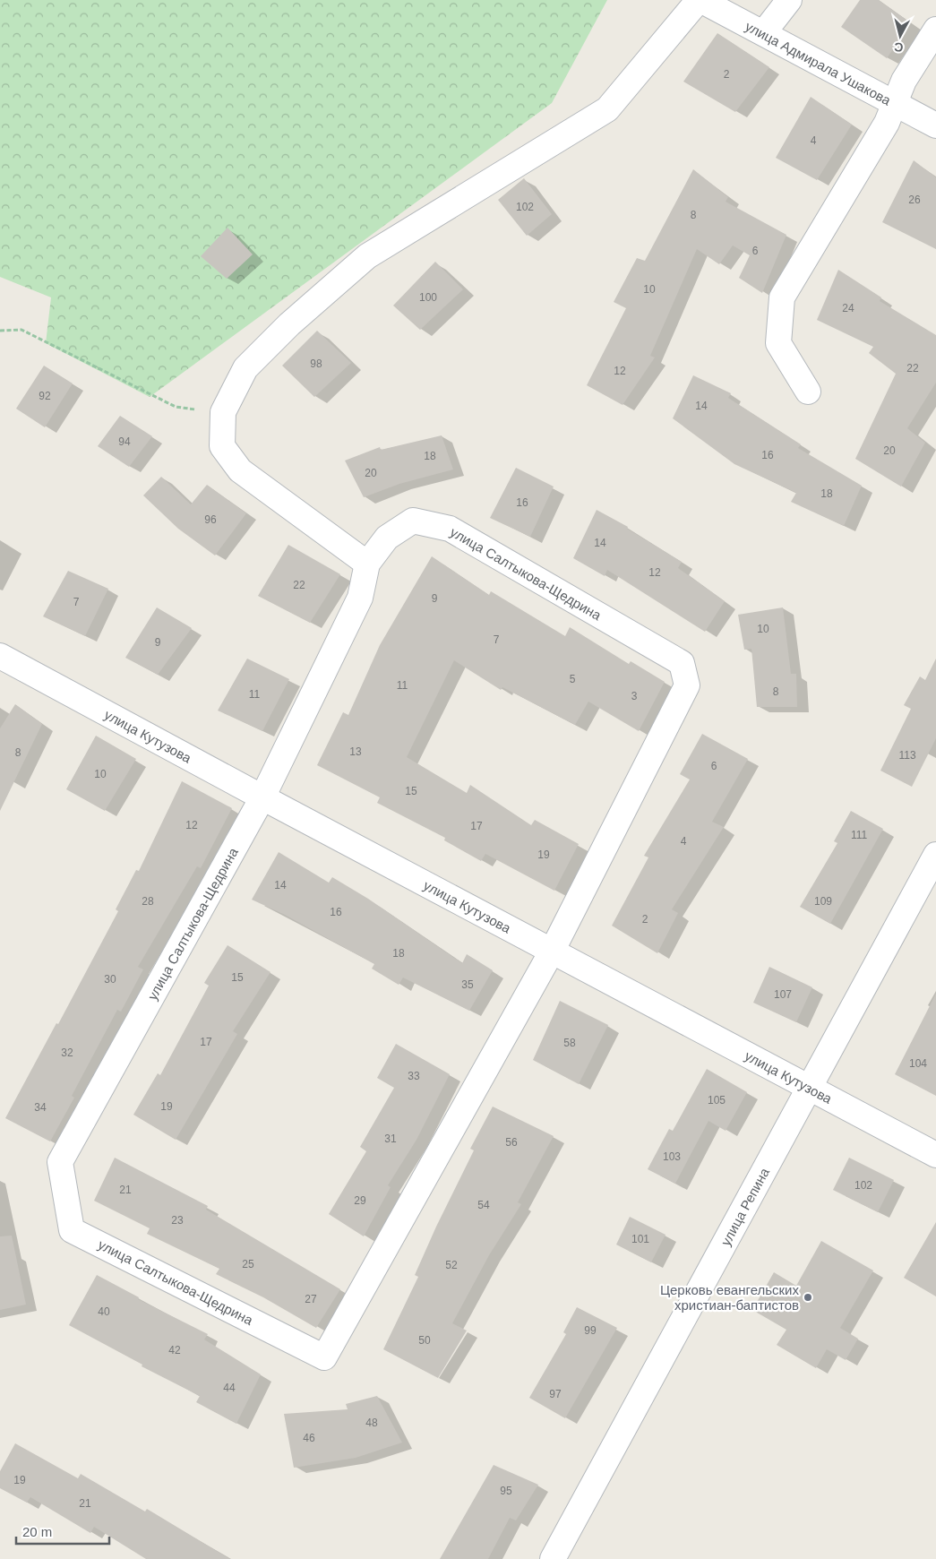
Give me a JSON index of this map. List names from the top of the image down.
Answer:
{
  "streets": {
    "street": [
      "улица Адмирала Ушакова",
      "улица Салтыкова-Щедрина",
      "улица Кутузова",
      "улица Репина"
    ]
  },
  "crossings": [
    ["улица Салтыкова-Щедрина", "улица Кутузова"],
    ["улица Кутузова", "улица Репина"]
  ],
  "places": ["Церковь евангельских христиан-баптистов"],
  "house_numbers": [
    "2",
    "4",
    "26",
    "102",
    "8",
    "6",
    "10",
    "100",
    "24",
    "98",
    "22",
    "12",
    "92",
    "14",
    "94",
    "20",
    "16",
    "18",
    "20",
    "18",
    "16",
    "96",
    "14",
    "12",
    "22",
    "9",
    "7",
    "10",
    "7",
    "9",
    "5",
    "11",
    "8",
    "11",
    "3",
    "13",
    "8",
    "113",
    "6",
    "10",
    "15",
    "12",
    "17",
    "111",
    "4",
    "19",
    "14",
    "28",
    "109",
    "16",
    "2",
    "18",
    "15",
    "30",
    "35",
    "107",
    "17",
    "58",
    "32",
    "104",
    "33",
    "105",
    "19",
    "34",
    "31",
    "56",
    "103",
    "102",
    "21",
    "29",
    "54",
    "23",
    "101",
    "25",
    "52",
    "27",
    "40",
    "99",
    "50",
    "42",
    "44",
    "97",
    "48",
    "46",
    "19",
    "95",
    "21"
  ],
  "scale_bar": "20 m",
  "north": "bottom"
}
